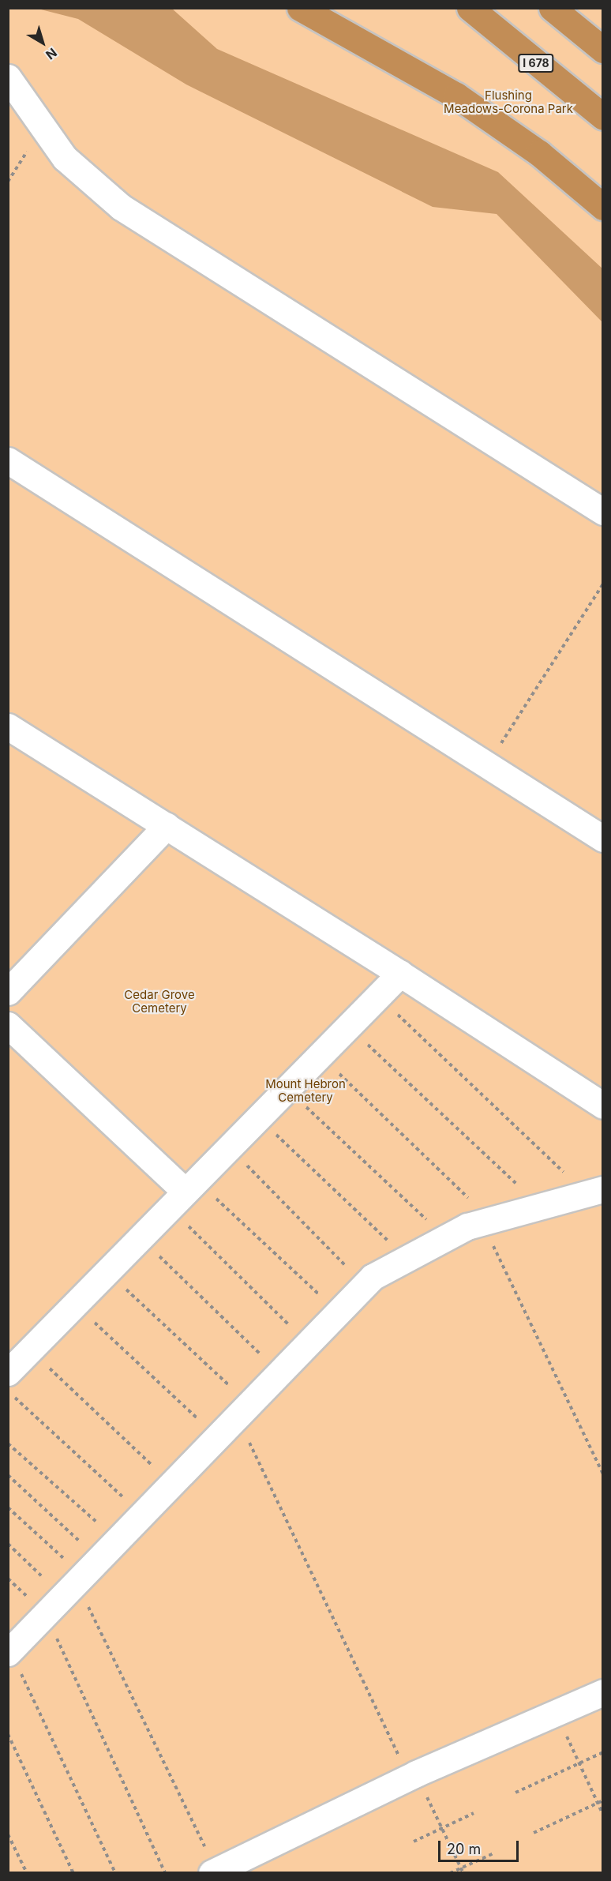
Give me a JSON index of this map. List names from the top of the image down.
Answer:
{
  "streets": {
    "highway": ["I 678"]
  },
  "parks": ["Flushing Meadows-Corona Park", "Cedar Grove Cemetery", "Mount Hebron Cemetery"],
  "scale_bar": "20 m",
  "north": "bottom right"
}
